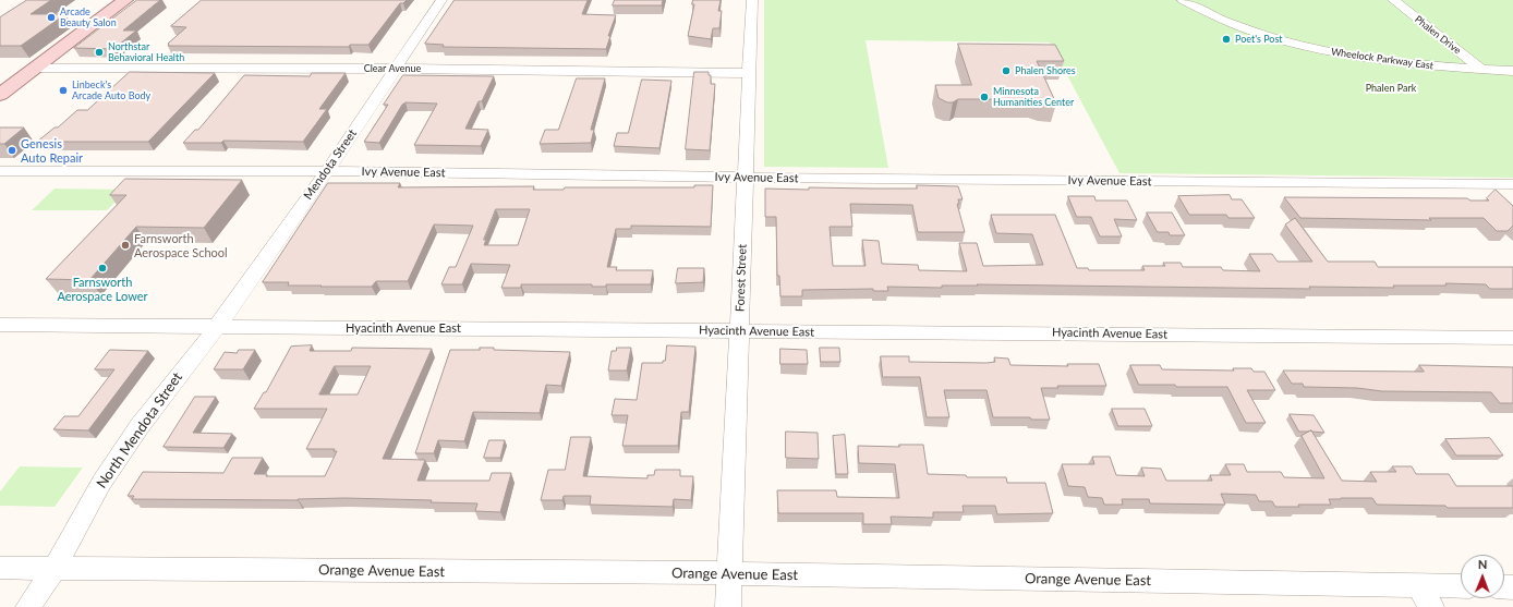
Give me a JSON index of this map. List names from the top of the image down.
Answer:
{
  "streets": {
    "street": [
      "Phalen Drive",
      "Wheelock Parkway East",
      "Clear Avenue",
      "Mendota Street",
      "Ivy Avenue East",
      "Forest Street",
      "Hyacinth Avenue East",
      "North Mendota Street",
      "Orange Avenue East"
    ]
  },
  "crossings": [
    ["Phalen Drive", "Wheelock Parkway East"],
    ["Clear Avenue", "Mendota Street"],
    ["Clear Avenue", "Forest Street"],
    ["Mendota Street", "Ivy Avenue East"],
    ["Mendota Street", "Hyacinth Avenue East"],
    ["Mendota Street", "North Mendota Street"],
    ["Ivy Avenue East", "Forest Street"],
    ["Forest Street", "Hyacinth Avenue East"],
    ["Forest Street", "Orange Avenue East"],
    ["Hyacinth Avenue East", "North Mendota Street"],
    ["North Mendota Street", "Orange Avenue East"]
  ],
  "parks": ["Phalen Park"],
  "places": [
    "Arcade Beauty Salon",
    "Poet's Post",
    "Northstar Behavioral Health",
    "Phalen Shores",
    "Linbeck's Arcade Auto Body",
    "Minnesota Humanities Center",
    "Genesis Auto Repair",
    "Farnsworth Aerospace School",
    "Farnsworth Aerospace Lower"
  ],
  "north": "top"
}
